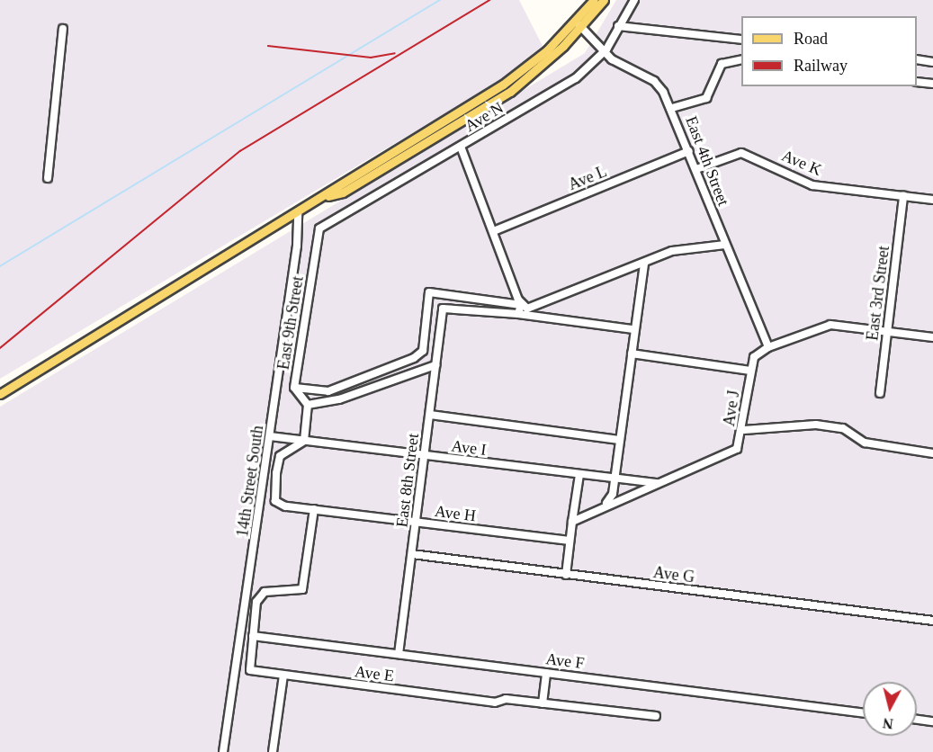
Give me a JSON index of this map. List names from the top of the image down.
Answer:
{
  "streets": {
    "street": [
      "Ave N",
      "East 4th Street",
      "Ave K",
      "Ave L",
      "East 3rd Street",
      "East 9th Street",
      "Ave J",
      "Ave I",
      "East 8th Street",
      "14th Street South",
      "Ave H",
      "Ave G",
      "Ave F",
      "Ave E"
    ]
  },
  "crossings": [
    ["Ave N", "East 4th Street"],
    ["Ave N", "East 9th Street"],
    ["East 4th Street", "Ave K"],
    ["East 4th Street", "Ave L"],
    ["East 4th Street", "Ave J"],
    ["Ave K", "East 3rd Street"],
    ["East 3rd Street", "Ave J"],
    ["Ave J", "Ave I"],
    ["Ave I", "East 8th Street"],
    ["Ave I", "14th Street South"],
    ["Ave I", "Ave H"],
    ["East 8th Street", "Ave H"],
    ["East 8th Street", "Ave G"],
    ["East 8th Street", "Ave F"],
    ["Ave F", "Ave E"]
  ],
  "legend": ["Road", "Railway"],
  "north": "bottom"
}
